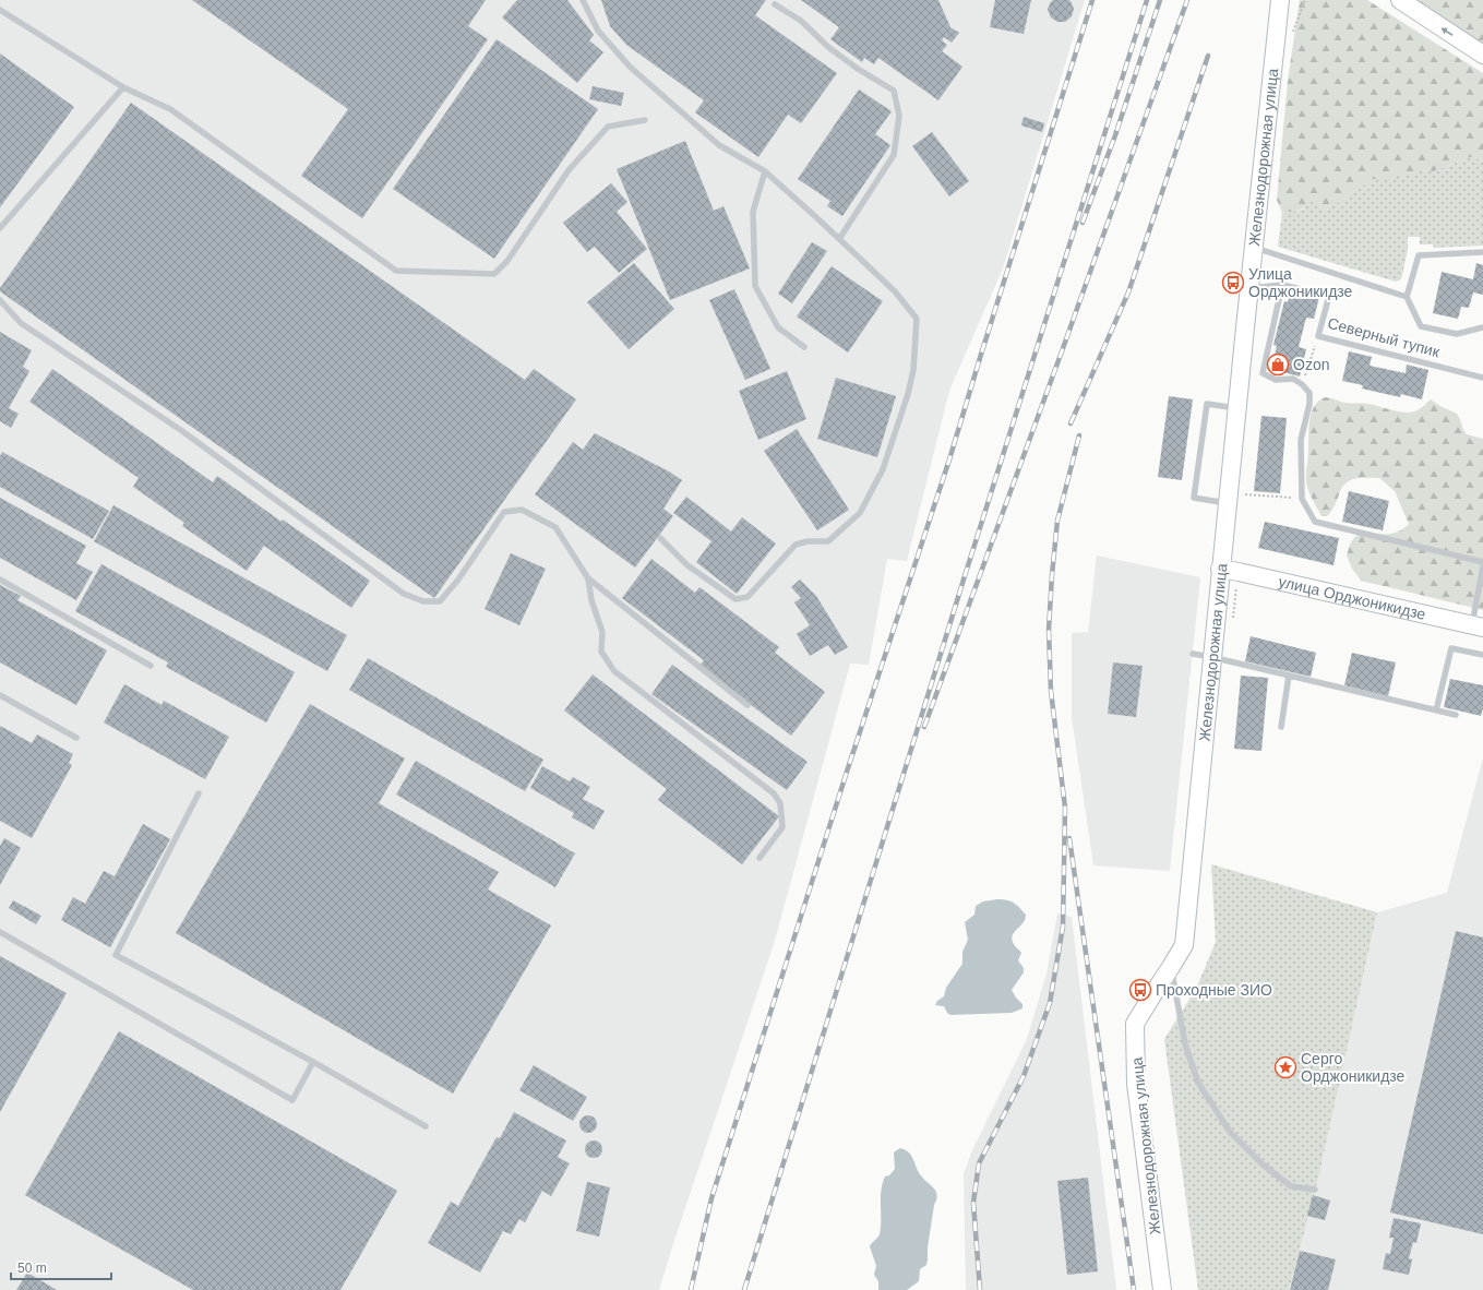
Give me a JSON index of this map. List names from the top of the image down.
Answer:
{
  "streets": {
    "street": ["Железнодорожная улица", "улица Орджоникидзе"],
    "lane": ["Северный тупик"]
  },
  "crossings": [
    ["Железнодорожная улица", "Северный тупик"],
    ["Железнодорожная улица", "улица Орджоникидзе"]
  ],
  "places": {
    "bus stop": ["Улица Орджоникидзе", "Проходные ЗИО"],
    "shop": ["Ozon"],
    "place": ["Серго Орджоникидзе"]
  },
  "scale_bar": "50 m"
}
